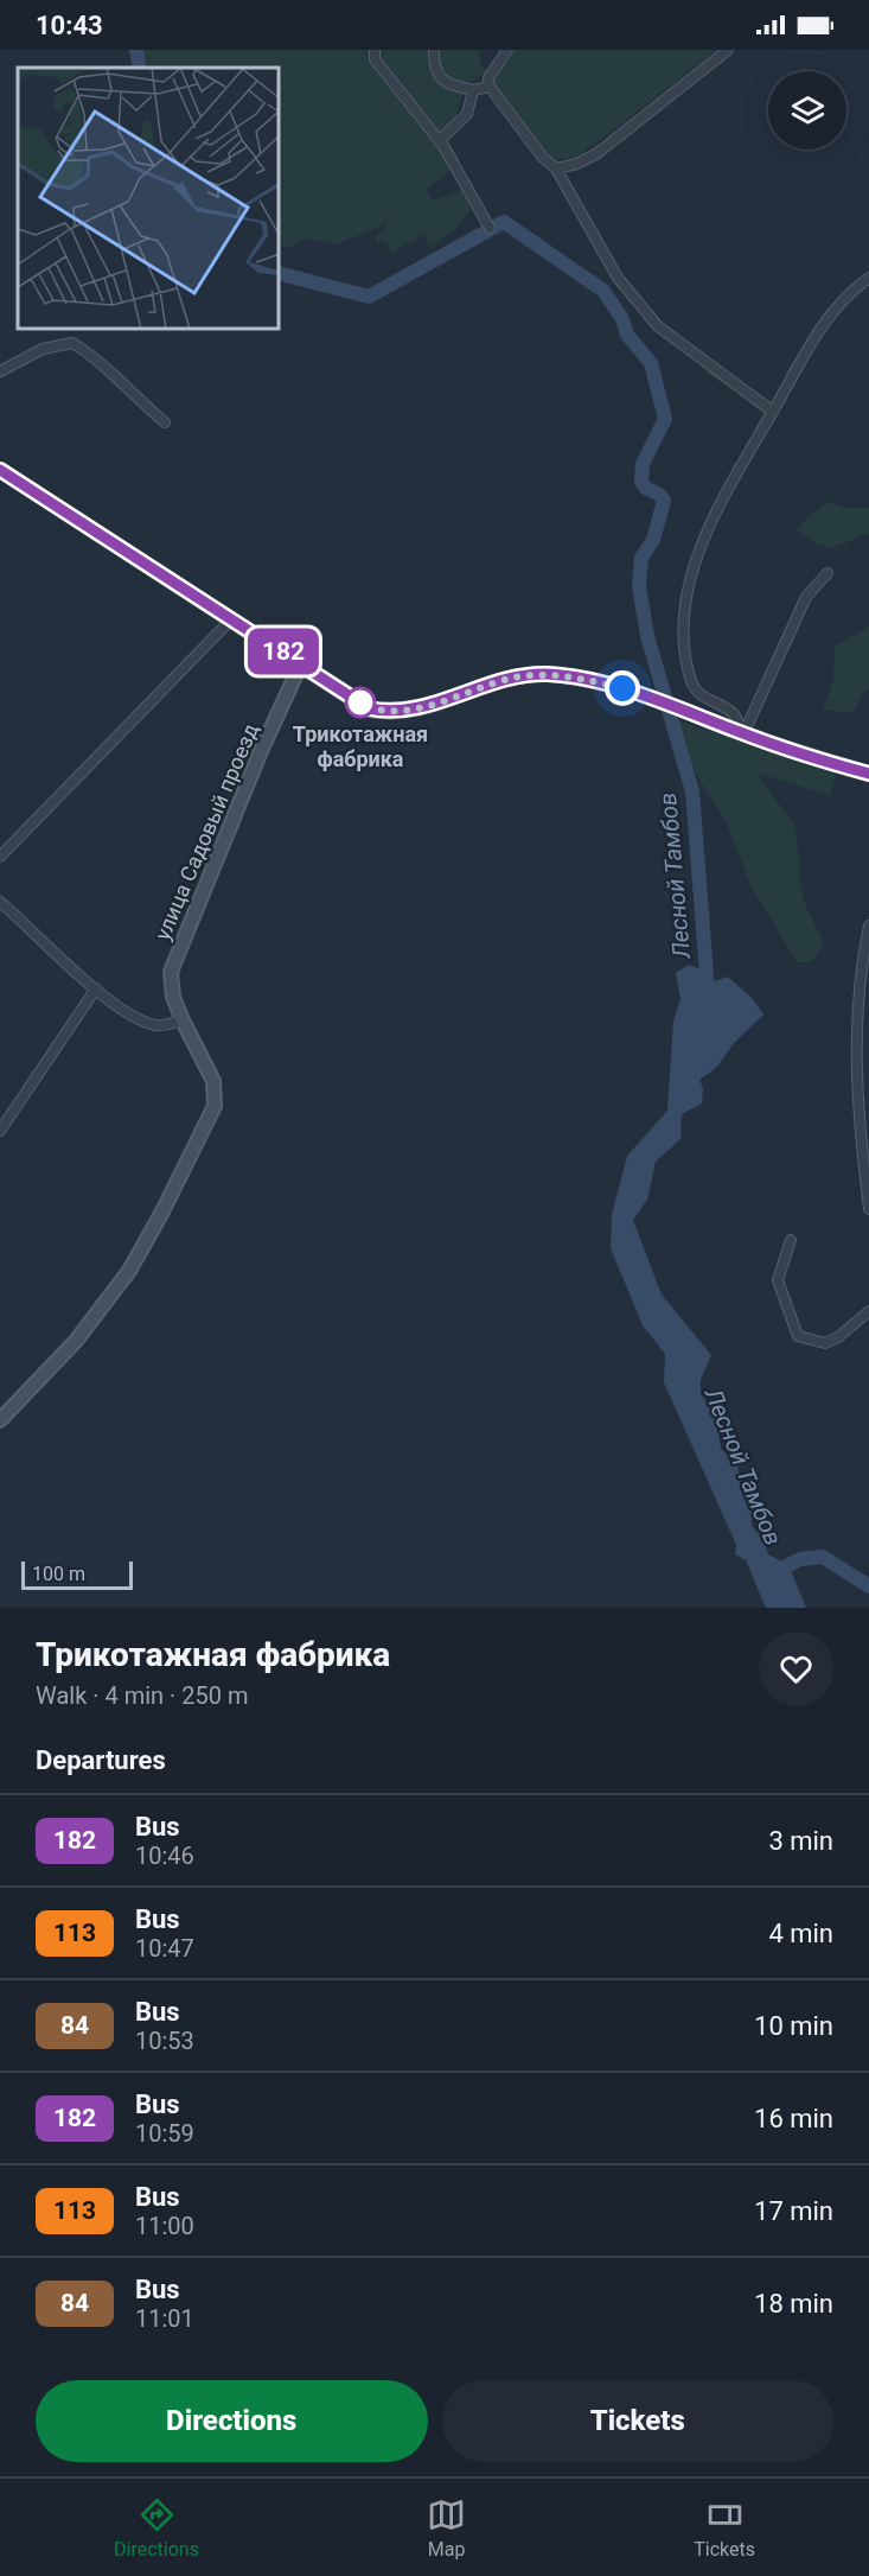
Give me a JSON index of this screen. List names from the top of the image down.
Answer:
{
  "streets": {
    "street": ["улица Садовый проезд"]
  },
  "water": ["Лесной Тамбов"],
  "places": ["Трикотажная фабрика"],
  "lines": ["bus line 182"],
  "scale_bar": "100 m",
  "page": {
    "status": "10:43",
    "on_map": "182",
    "scale": "100 m",
    "heading": [
      ["Трикотажная фабрика", "Walk · 4 min · 250 m"],
      "Departures"
    ],
    "list": [
      {
        "mark": "182",
        "name": "Bus",
        "note": "10:46",
        "value": "3 min"
      },
      {
        "mark": "113",
        "name": "Bus",
        "note": "10:47",
        "value": "4 min"
      },
      {
        "mark": "84",
        "name": "Bus",
        "note": "10:53",
        "value": "10 min"
      },
      {
        "mark": "182",
        "name": "Bus",
        "note": "10:59",
        "value": "16 min"
      },
      {
        "mark": "113",
        "name": "Bus",
        "note": "11:00",
        "value": "17 min"
      },
      {
        "mark": "84",
        "name": "Bus",
        "note": "11:01",
        "value": "18 min"
      }
    ],
    "buttons": ["Directions", "Tickets"],
    "tabs": ["Directions", "Map", "Tickets"]
  }
}
